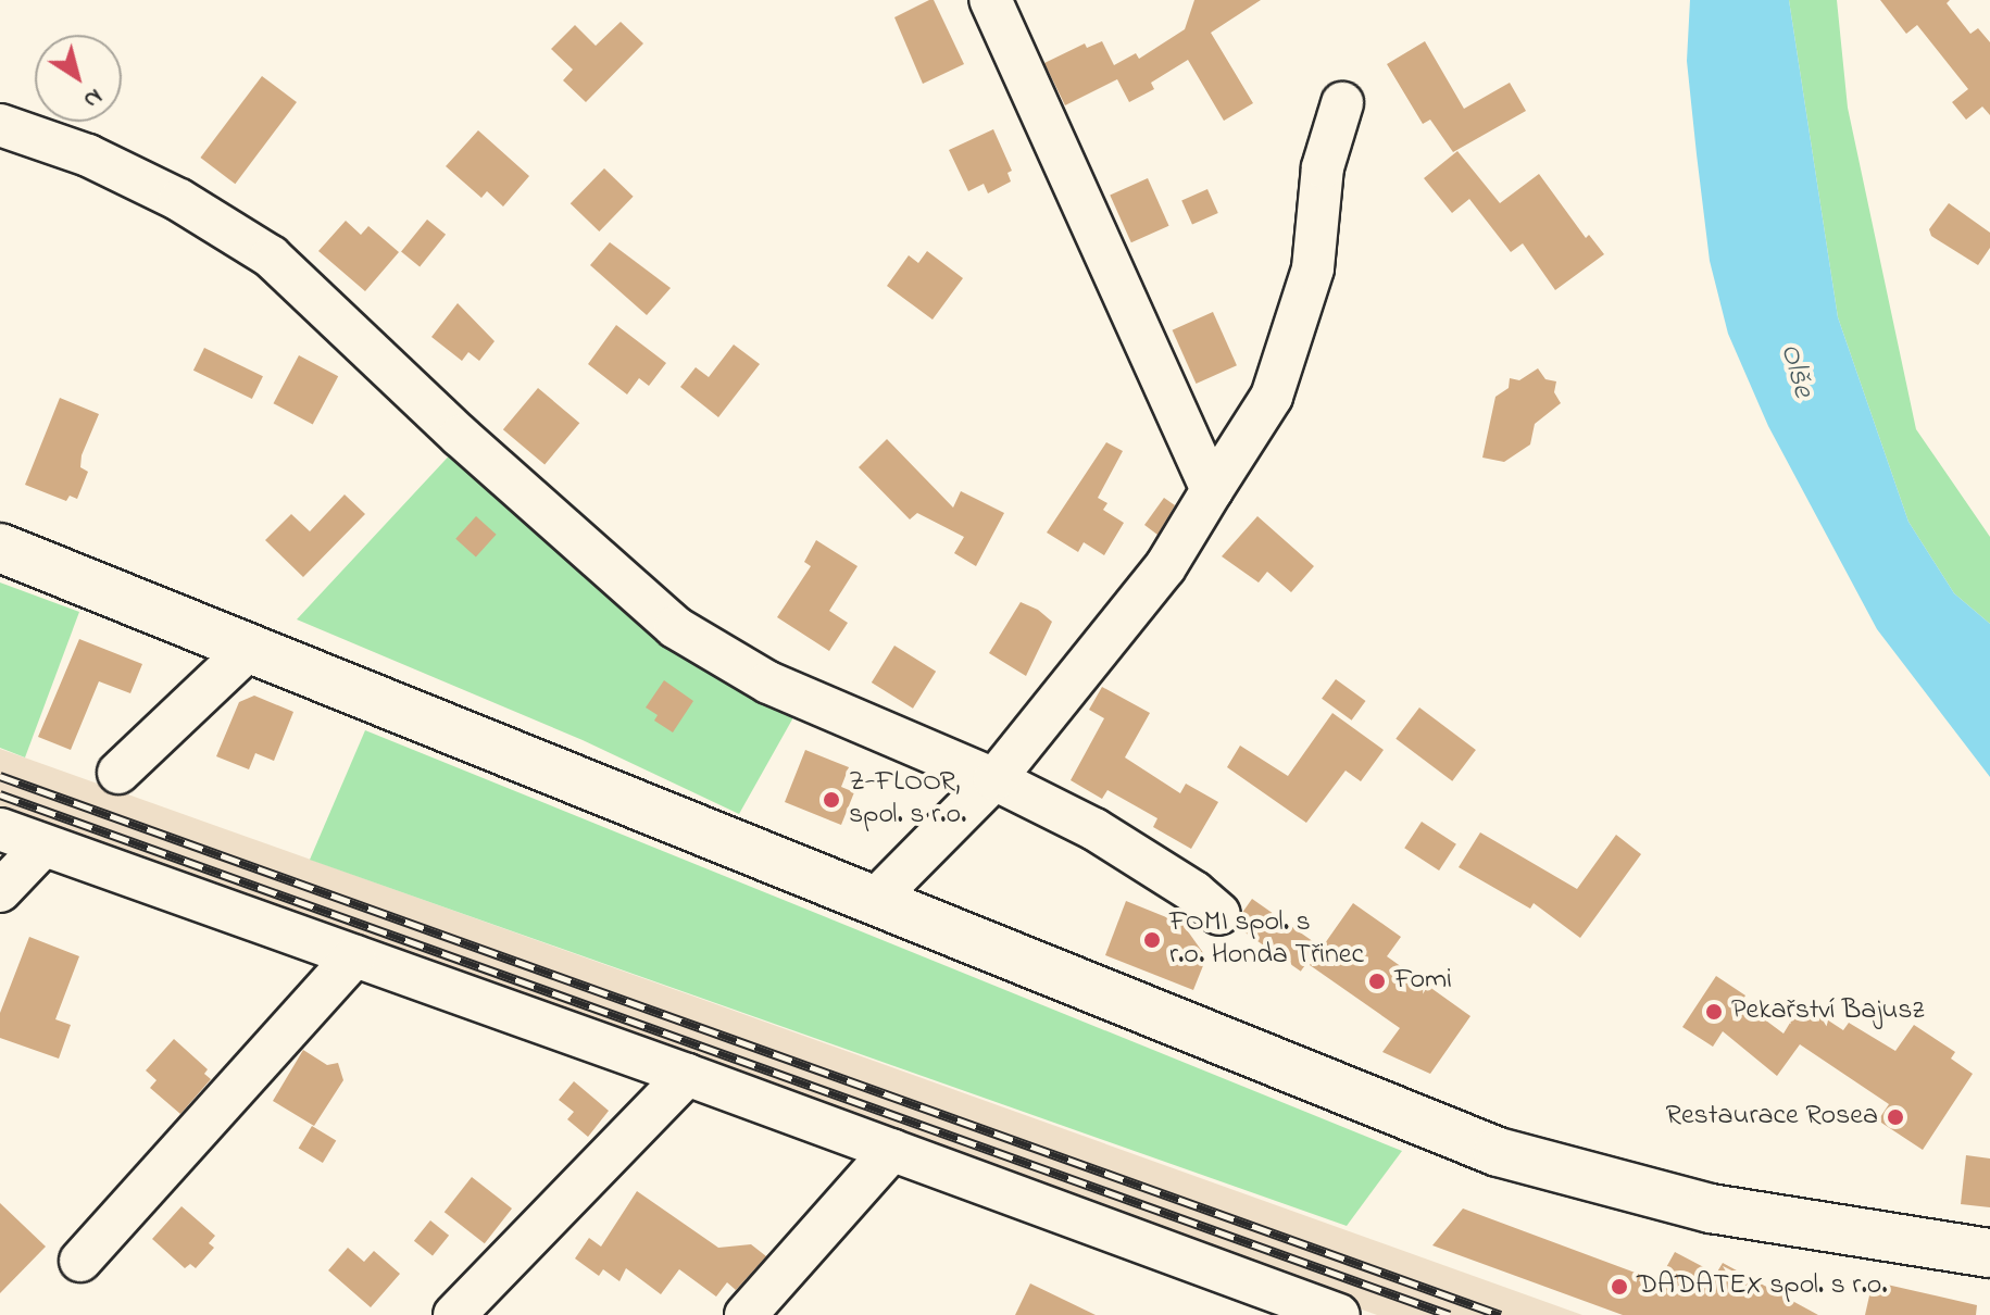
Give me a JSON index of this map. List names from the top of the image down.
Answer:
{
  "water": ["Olše"],
  "places": [
    "Z-FLOOR, spol. s r.o.",
    "FOMI spol. s r.o. Honda Třinec",
    "Fomi",
    "Pekařství Bajusz",
    "Restaurace Rosea",
    "DADATEX spol. s r.o."
  ],
  "north": "bottom right"
}
